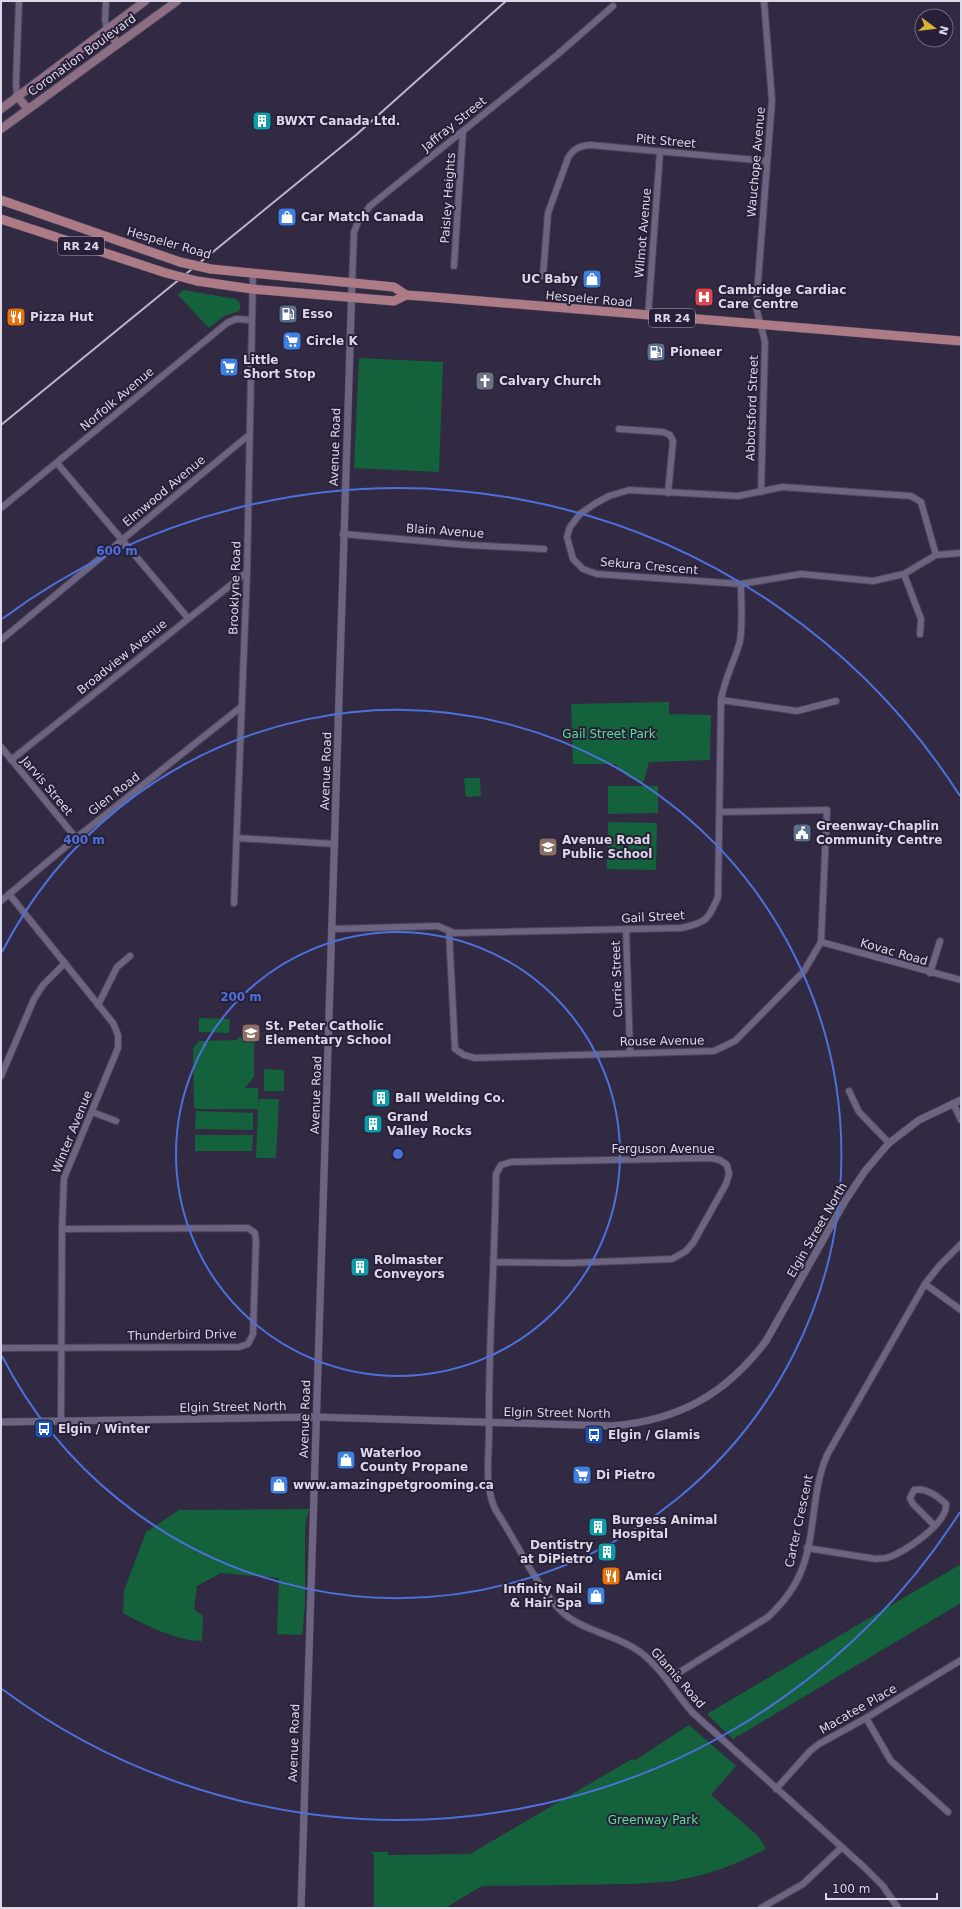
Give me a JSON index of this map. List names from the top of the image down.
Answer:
{
  "streets": {
    "main road": ["Coronation Boulevard", "Hespeler Road", "RR 24"],
    "street": [
      "Jaffray Street",
      "Pitt Street",
      "Wauchope Avenue",
      "Paisley Heights",
      "Wilmot Avenue",
      "Norfolk Avenue",
      "Abbotsford Street",
      "Avenue Road",
      "Elmwood Avenue",
      "Blain Avenue",
      "Sekura Crescent",
      "Brooklyne Road",
      "Broadview Avenue",
      "Jarvis Street",
      "Glen Road",
      "Gail Street",
      "Kovac Road",
      "Currie Street",
      "Rouse Avenue",
      "Winter Avenue",
      "Ferguson Avenue",
      "Elgin Street North",
      "Thunderbird Drive",
      "Carter Crescent",
      "Glamis Road",
      "Macatee Place"
    ]
  },
  "crossings": [
    ["Jaffray Street", "Paisley Heights"],
    ["Jaffray Street", "Hespeler Road"],
    ["Jaffray Street", "Avenue Road"],
    ["Pitt Street", "Wauchope Avenue"],
    ["Pitt Street", "Wilmot Avenue"],
    ["Wauchope Avenue", "Hespeler Road"],
    ["Wauchope Avenue", "Abbotsford Street"],
    ["Wilmot Avenue", "Hespeler Road"],
    ["Hespeler Road", "Abbotsford Street"],
    ["Hespeler Road", "Avenue Road"],
    ["Hespeler Road", "Brooklyne Road"],
    ["Norfolk Avenue", "Brooklyne Road"],
    ["Abbotsford Street", "Sekura Crescent"],
    ["Avenue Road", "Blain Avenue"],
    ["Avenue Road", "Gail Street"],
    ["Avenue Road", "Elgin Street North"],
    ["Elmwood Avenue", "Brooklyne Road"],
    ["Sekura Crescent", "Gail Street"],
    ["Brooklyne Road", "Broadview Avenue"],
    ["Brooklyne Road", "Glen Road"],
    ["Broadview Avenue", "Jarvis Street"],
    ["Jarvis Street", "Glen Road"],
    ["Glen Road", "Winter Avenue"],
    ["Gail Street", "Currie Street"],
    ["Gail Street", "Rouse Avenue"],
    ["Kovac Road", "Rouse Avenue"],
    ["Currie Street", "Rouse Avenue"],
    ["Winter Avenue", "Elgin Street North"],
    ["Winter Avenue", "Thunderbird Drive"],
    ["Ferguson Avenue", "Elgin Street North"],
    ["Ferguson Avenue", "Glamis Road"],
    ["Elgin Street North", "Glamis Road"],
    ["Carter Crescent", "Glamis Road"],
    ["Glamis Road", "Macatee Place"]
  ],
  "parks": ["Gail Street Park", "Greenway Park"],
  "places": {
    "building": [
      "BWXT Canada Ltd.",
      "Ball Welding Co.",
      "Grand Valley Rocks",
      "Rolmaster Conveyors",
      "Burgess Animal Hospital",
      "Dentistry at DiPietro"
    ],
    "shop": [
      "Car Match Canada",
      "UC Baby",
      "Waterloo County Propane",
      "www.amazingpetgrooming.ca",
      "Infinity Nail & Hair Spa"
    ],
    "hospital": ["Cambridge Cardiac Care Centre"],
    "fuel station": ["Esso", "Pioneer"],
    "restaurant": ["Pizza Hut", "Amici"],
    "supermarket": ["Circle K", "Little Short Stop", "Di Pietro"],
    "church": ["Calvary Church"],
    "public building": ["Greenway-Chaplin Community Centre"],
    "school or university": ["Avenue Road Public School", "St. Peter Catholic Elementary School"],
    "bus stop": ["Elgin / Winter", "Elgin / Glamis"]
  },
  "scale_bar": "100 m",
  "north": "right",
  "rings": ["600 m", "400 m", "200 m"]
}
